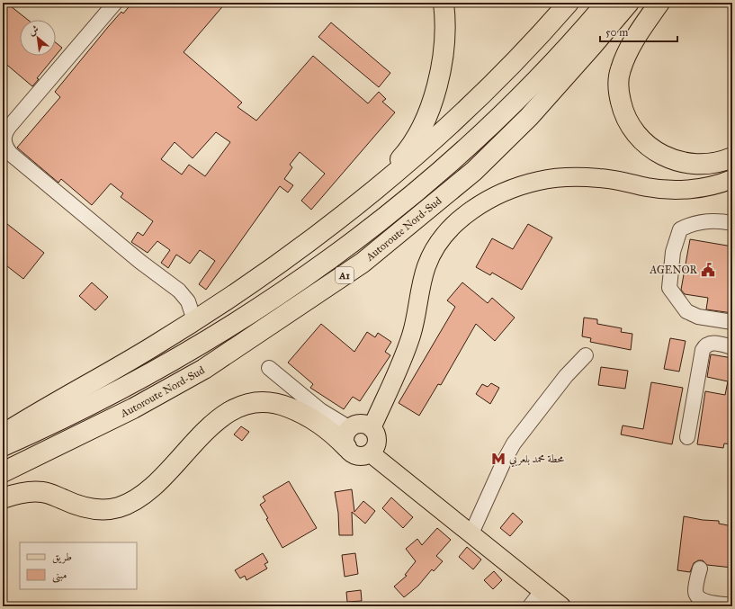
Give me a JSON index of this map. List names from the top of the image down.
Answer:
{
  "streets": {
    "highway": ["Autoroute Nord-Sud", "A1"]
  },
  "places": {
    "public building": ["AGENOR"],
    "metro station": ["محطة محمد بلعربي"]
  },
  "legend": ["طريق", "مبنى"],
  "scale_bar": "50 m",
  "north": "top left"
}
